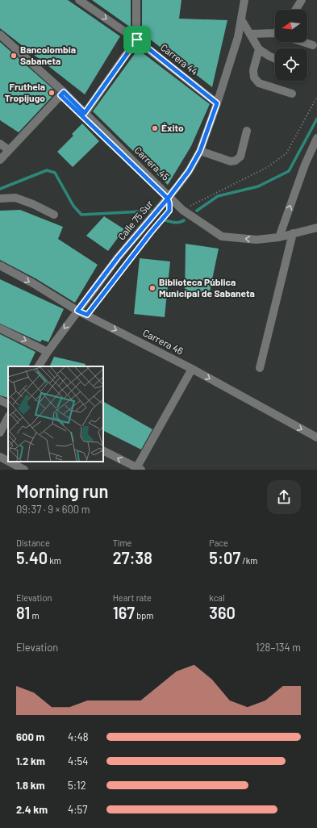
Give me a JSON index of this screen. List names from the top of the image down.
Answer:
{
  "streets": {
    "street": [
      "Carrera 44",
      "Carrera 45",
      "Calle 75 Sur",
      "Carrera 46"
    ]
  },
  "crossings": [
    ["Carrera 44", "Calle 75 Sur"],
    ["Carrera 45", "Calle 75 Sur"],
    ["Calle 75 Sur", "Carrera 46"]
  ],
  "one_way": ["Carrera 44", "Carrera 46"],
  "places": [
    "Bancolombia Sabaneta",
    "Fruthela Tropijugo",
    "Éxito",
    "Biblioteca Pública Municipal de Sabaneta"
  ],
  "north": "left",
  "page": {
    "heading": ["Morning run", "09:37 · 9 × 600 m"],
    "stats": [
      ["Distance", "5.40 km"],
      ["Time", "27:38"],
      ["Pace", "5:07 /km"],
      ["Elevation", "81 m"],
      ["Heart rate", "167 bpm"],
      ["kcal", "360"]
    ],
    "chart": ["Elevation", "128–134 m"],
    "list": [
      {
        "name": "600 m",
        "note": "4:48"
      },
      {
        "name": "1.2 km",
        "note": "4:54"
      },
      {
        "name": "1.8 km",
        "note": "5:12"
      },
      {
        "name": "2.4 km",
        "note": "4:57"
      }
    ]
  }
}
